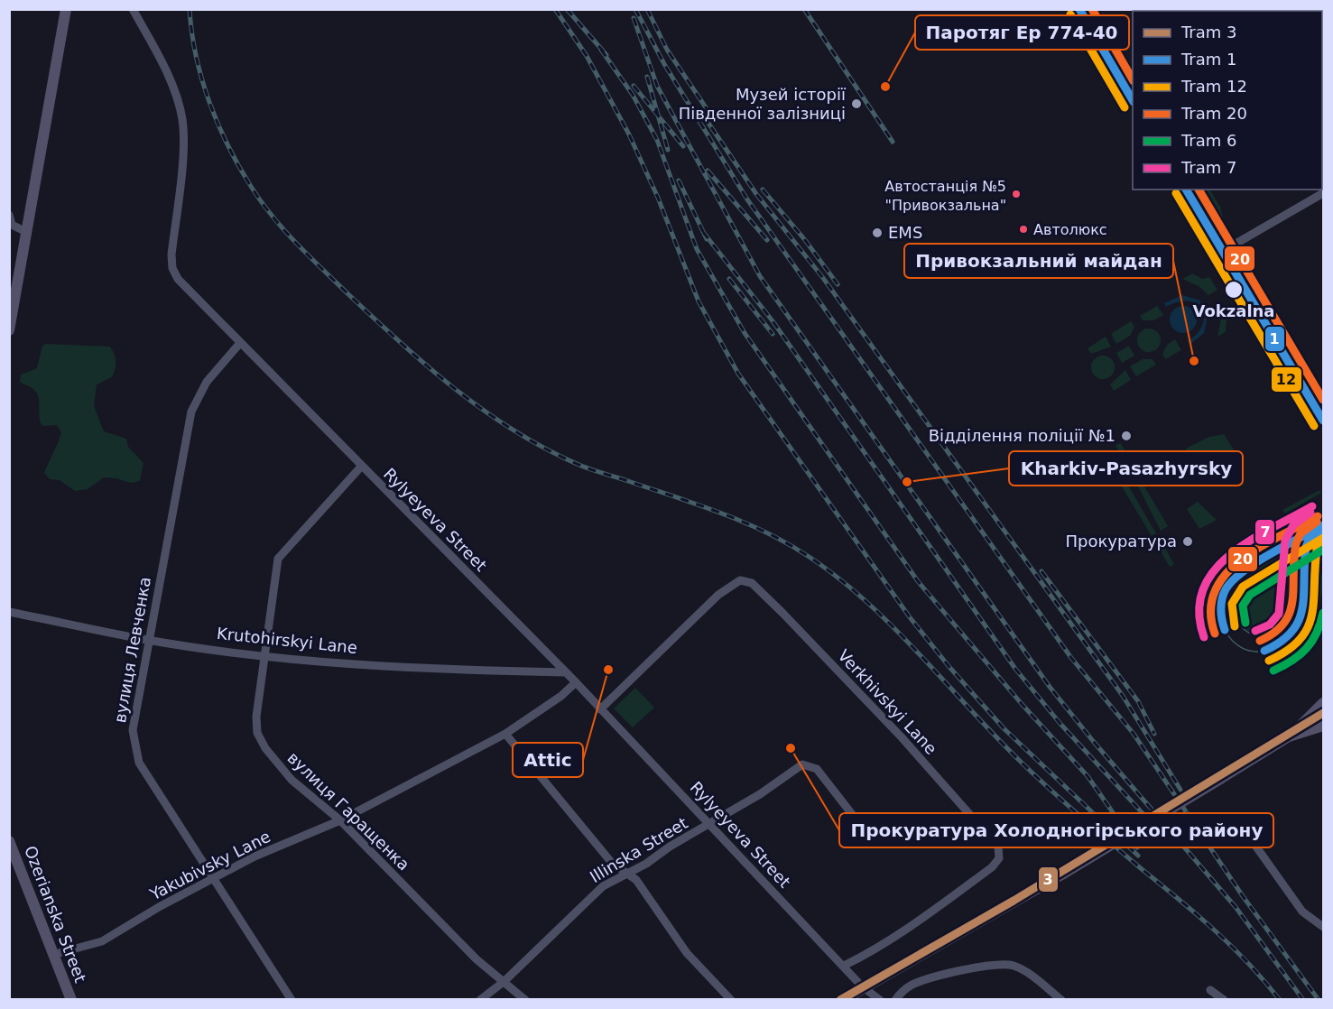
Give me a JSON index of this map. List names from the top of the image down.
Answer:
{
  "streets": {
    "main road": ["Ozerianska Street"],
    "street": [
      "Rylyeyeva Street",
      "Krutohirskyi Lane",
      "вулиця Левченка",
      "Verkhivskyi Lane",
      "вулиця Гаращенка",
      "Illinska Street",
      "Yakubivsky Lane"
    ]
  },
  "crossings": [
    ["Rylyeyeva Street", "Krutohirskyi Lane"],
    ["Rylyeyeva Street", "вулиця Левченка"],
    ["Rylyeyeva Street", "Verkhivskyi Lane"],
    ["Rylyeyeva Street", "вулиця Гаращенка"],
    ["Rylyeyeva Street", "Illinska Street"],
    ["Rylyeyeva Street", "Yakubivsky Lane"],
    ["Krutohirskyi Lane", "вулиця Левченка"],
    ["Krutohirskyi Lane", "вулиця Гаращенка"],
    ["вулиця Левченка", "Yakubivsky Lane"],
    ["вулиця Гаращенка", "Illinska Street"],
    ["вулиця Гаращенка", "Yakubivsky Lane"],
    ["Yakubivsky Lane", "Ozerianska Street"]
  ],
  "places": [
    "Паротяг Ер 774-40",
    "Музей історії Південної залізниці",
    "Автостанція №5 \"Привокзальна\"",
    "Автолюкс",
    "EMS",
    "Vokzalna",
    "Привокзальний майдан",
    "Відділення поліції №1",
    "Kharkіv-Pasazhyrsky",
    "Прокуратура",
    "Attic",
    "Прокуратура Холодногірського району"
  ],
  "lines": [
    "tram line 1",
    "tram line 20",
    "tram line 12",
    "tram line 7",
    "tram line 6",
    "tram line 3"
  ],
  "legend": [
    "Tram 3",
    "Tram 1",
    "Tram 12",
    "Tram 20",
    "Tram 6",
    "Tram 7"
  ]
}
